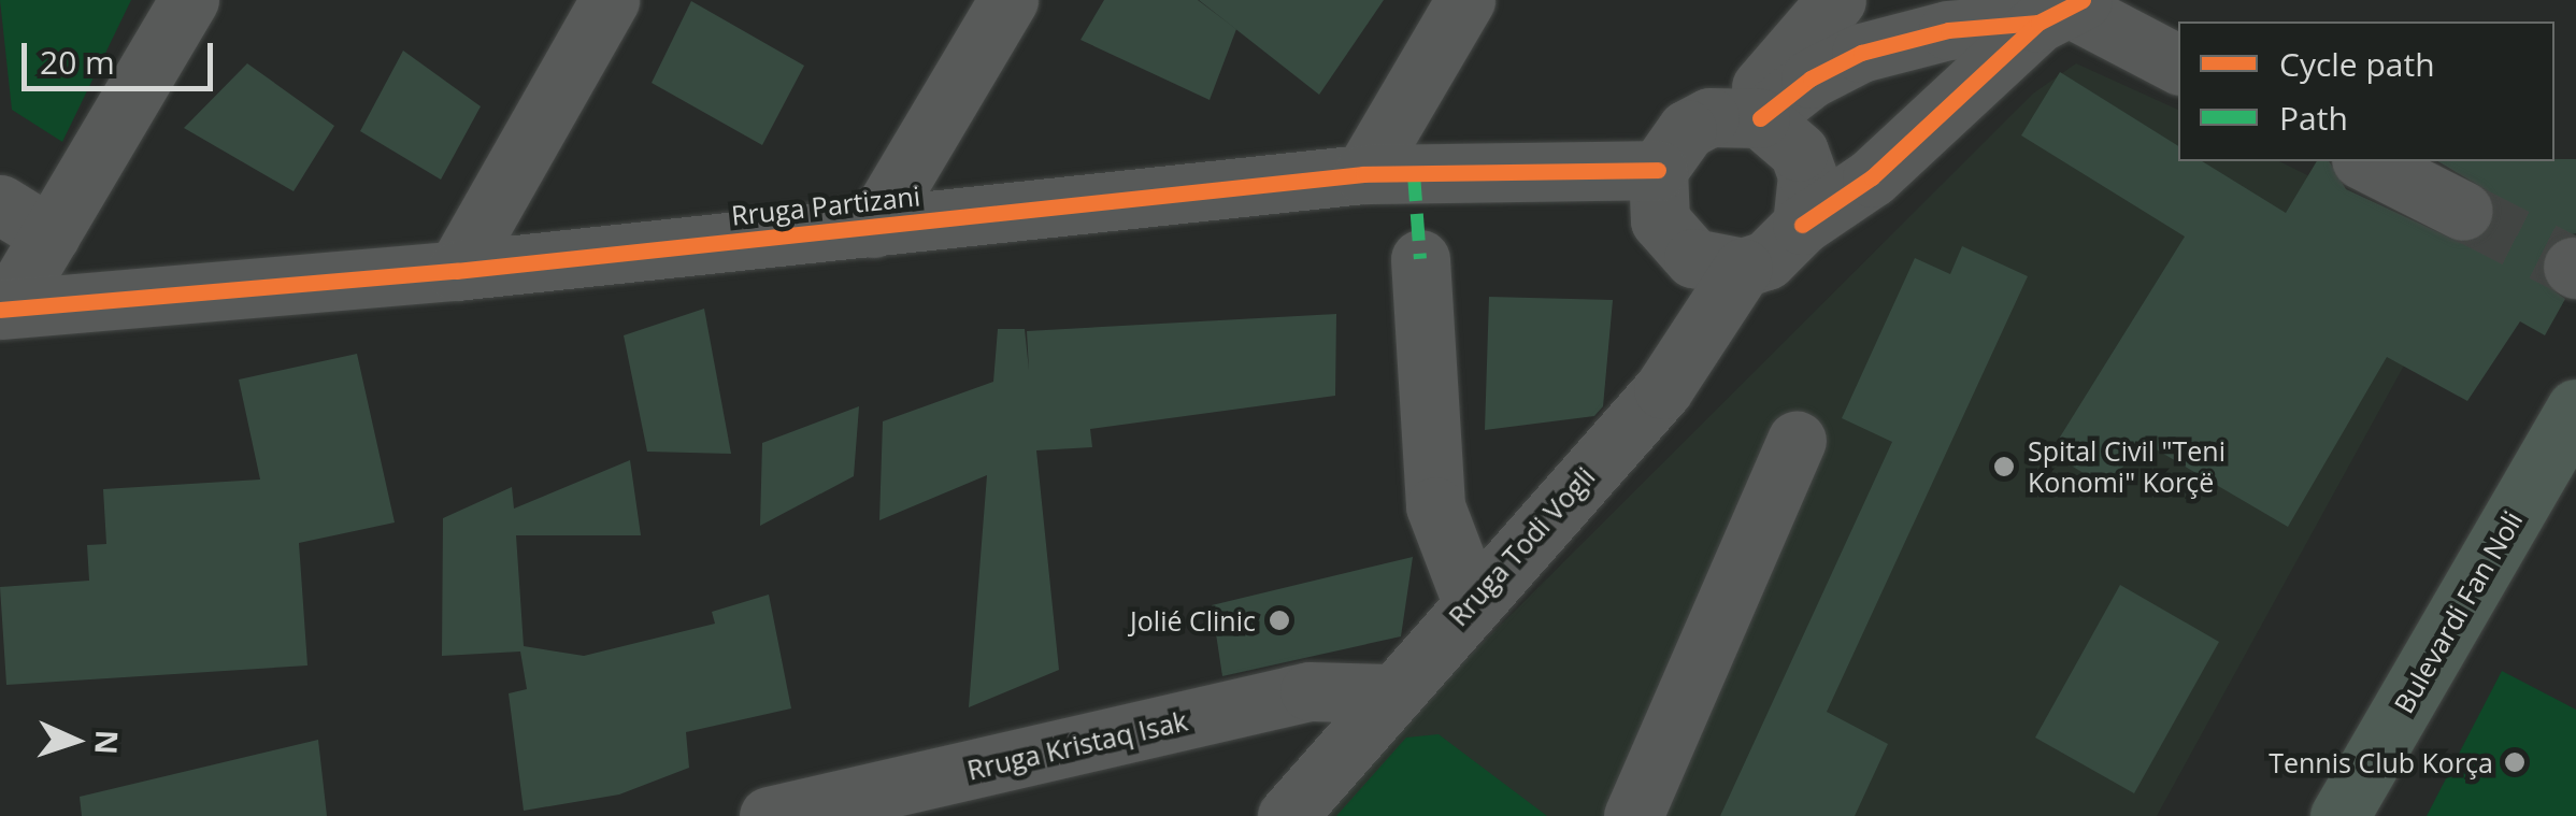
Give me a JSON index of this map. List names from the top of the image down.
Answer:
{
  "streets": {
    "main road": ["Bulevardi Fan Noli"],
    "street": ["Rruga Partizani", "Rruga Todi Vogli", "Rruga Kristaq Isak"]
  },
  "crossings": [
    ["Rruga Partizani", "Rruga Todi Vogli"],
    ["Rruga Todi Vogli", "Rruga Kristaq Isak"]
  ],
  "places": ["Spital Civil \"Teni Konomi\" Korçë", "Jolié Clinic", "Tennis Club Korça"],
  "legend": ["Cycle path", "Path"],
  "scale_bar": "20 m",
  "north": "right"
}
